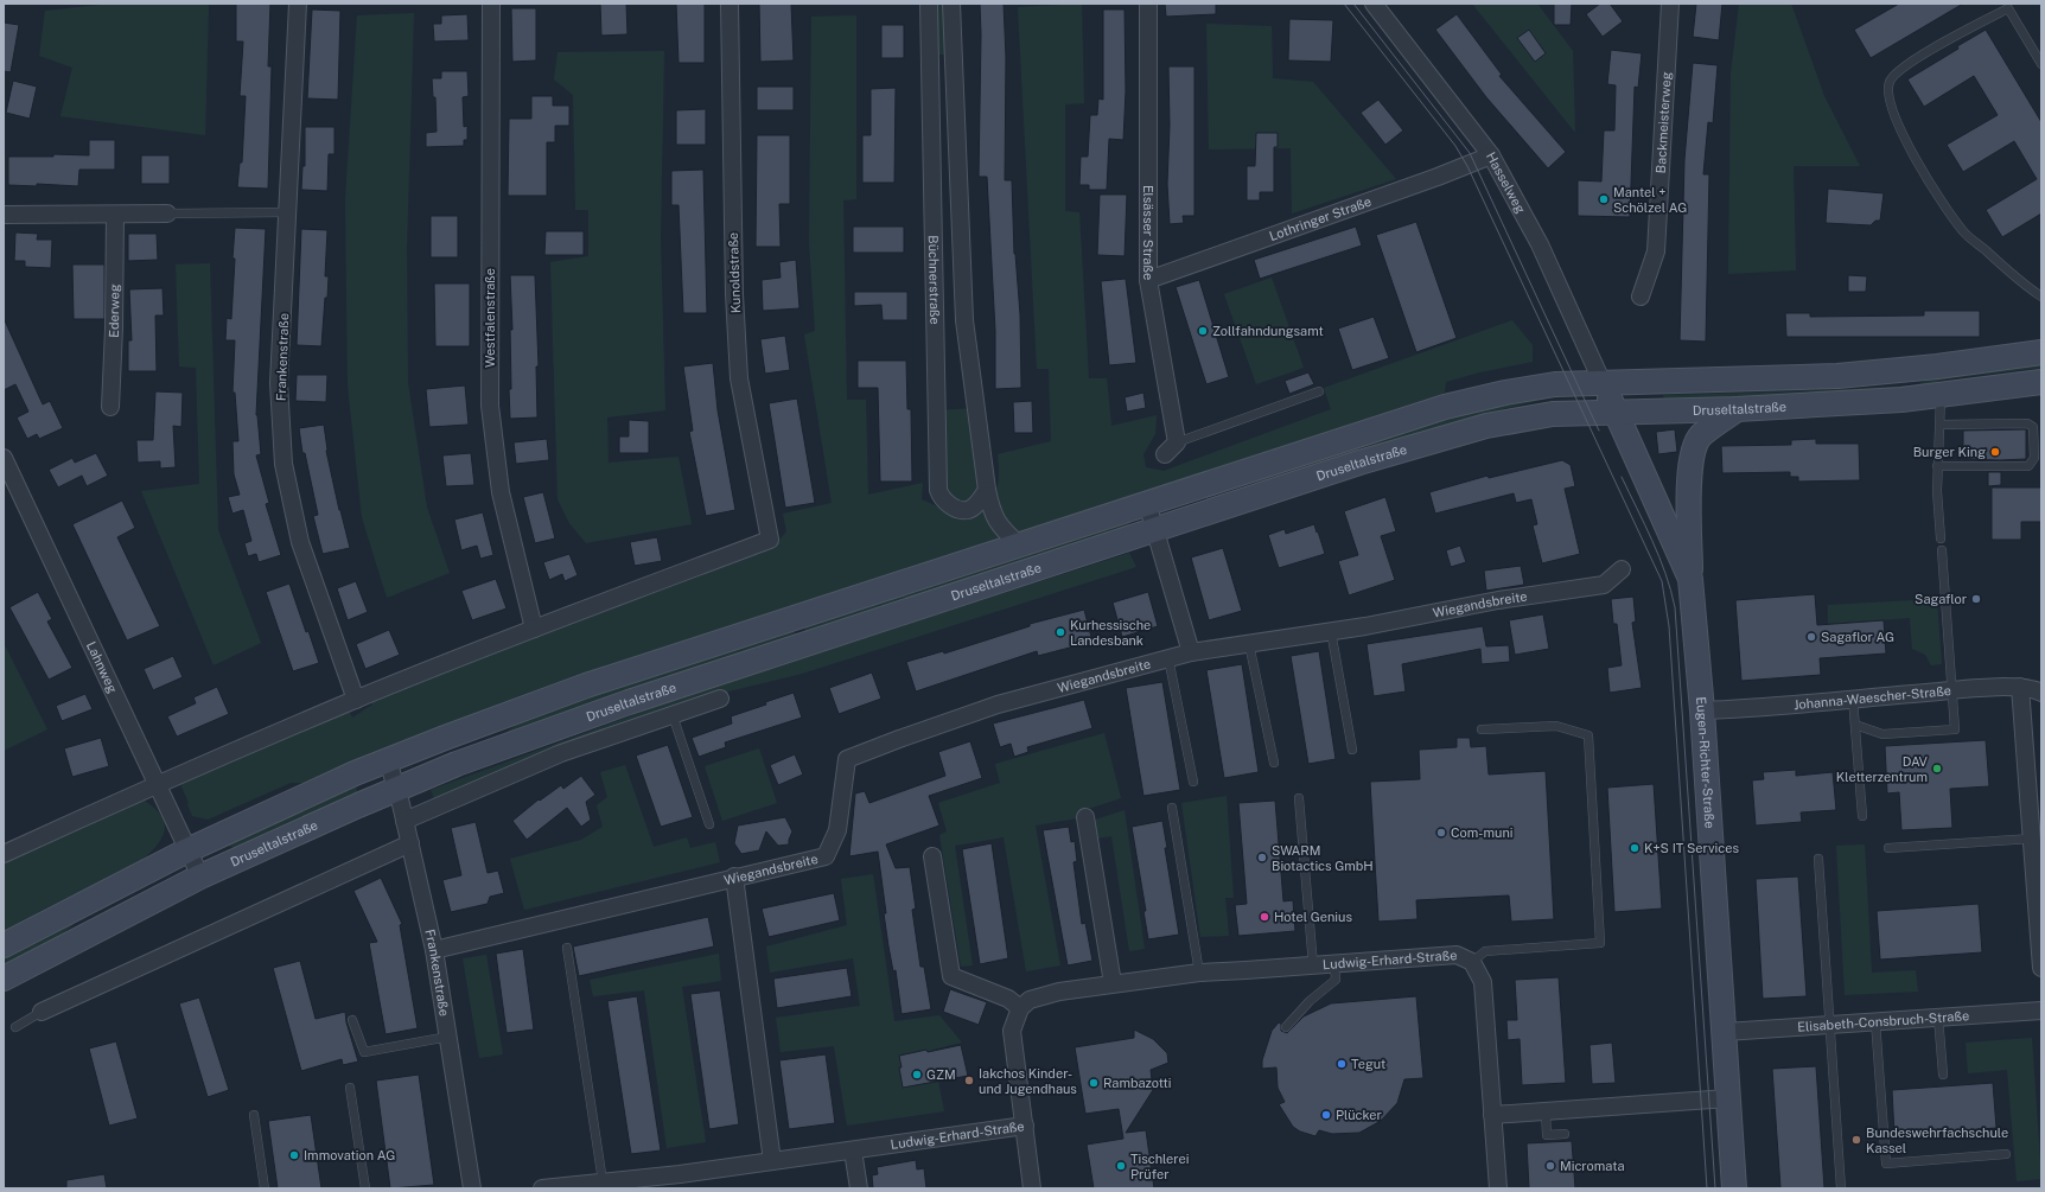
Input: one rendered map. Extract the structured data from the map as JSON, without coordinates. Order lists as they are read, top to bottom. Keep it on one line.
{"streets":{"main road":["Druseltalstraße","Eugen-Richter-Straße"],"street":["Backmeisterweg","Hasselweg","Lothringer Straße","Elsässer Straße","Kunoldstraße","Büchnerstraße","Ederweg","Westfalenstraße","Frankenstraße","Wiegandsbreite","Lahnweg","Johanna-Waescher-Straße","Ludwig-Erhard-Straße","Elisabeth-Consbruch-Straße"]},"crossings":[["Hasselweg","Lothringer Straße"],["Hasselweg","Druseltalstraße"],["Hasselweg","Eugen-Richter-Straße"],["Lothringer Straße","Elsässer Straße"],["Kunoldstraße","Westfalenstraße"],["Büchnerstraße","Druseltalstraße"],["Frankenstraße","Druseltalstraße"],["Frankenstraße","Wiegandsbreite"],["Druseltalstraße","Lahnweg"],["Druseltalstraße","Eugen-Richter-Straße"],["Johanna-Waescher-Straße","Eugen-Richter-Straße"],["Eugen-Richter-Straße","Elisabeth-Consbruch-Straße"]],"places":["Mantel + Schölzel AG","Zollfahndungsamt","Burger King","Sagaflor","Kurhessische Landesbank","Sagaflor AG","DAV Kletterzentrum","Com-muni","K+S IT Services","SWARM Biotactics GmbH","Hotel Genius","Tegut","GZM","Iakchos Kinder- und Jugendhaus","Rambazotti","Plücker","Bundeswehrfachschule Kassel","Immovation AG","Tischlerei Prüfer","Micromata"]}
